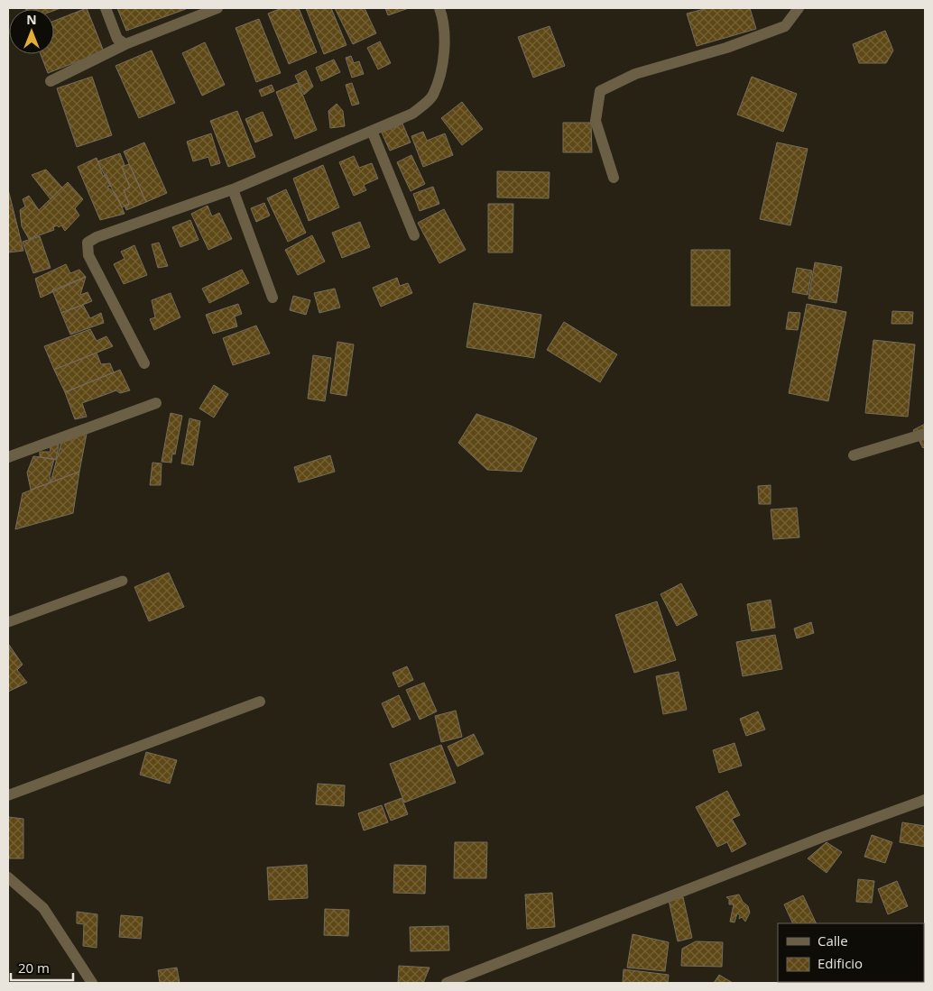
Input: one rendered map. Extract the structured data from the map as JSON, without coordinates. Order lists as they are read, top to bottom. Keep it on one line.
{"legend":["Calle","Edificio"],"scale_bar":"20 m","north":"top"}
